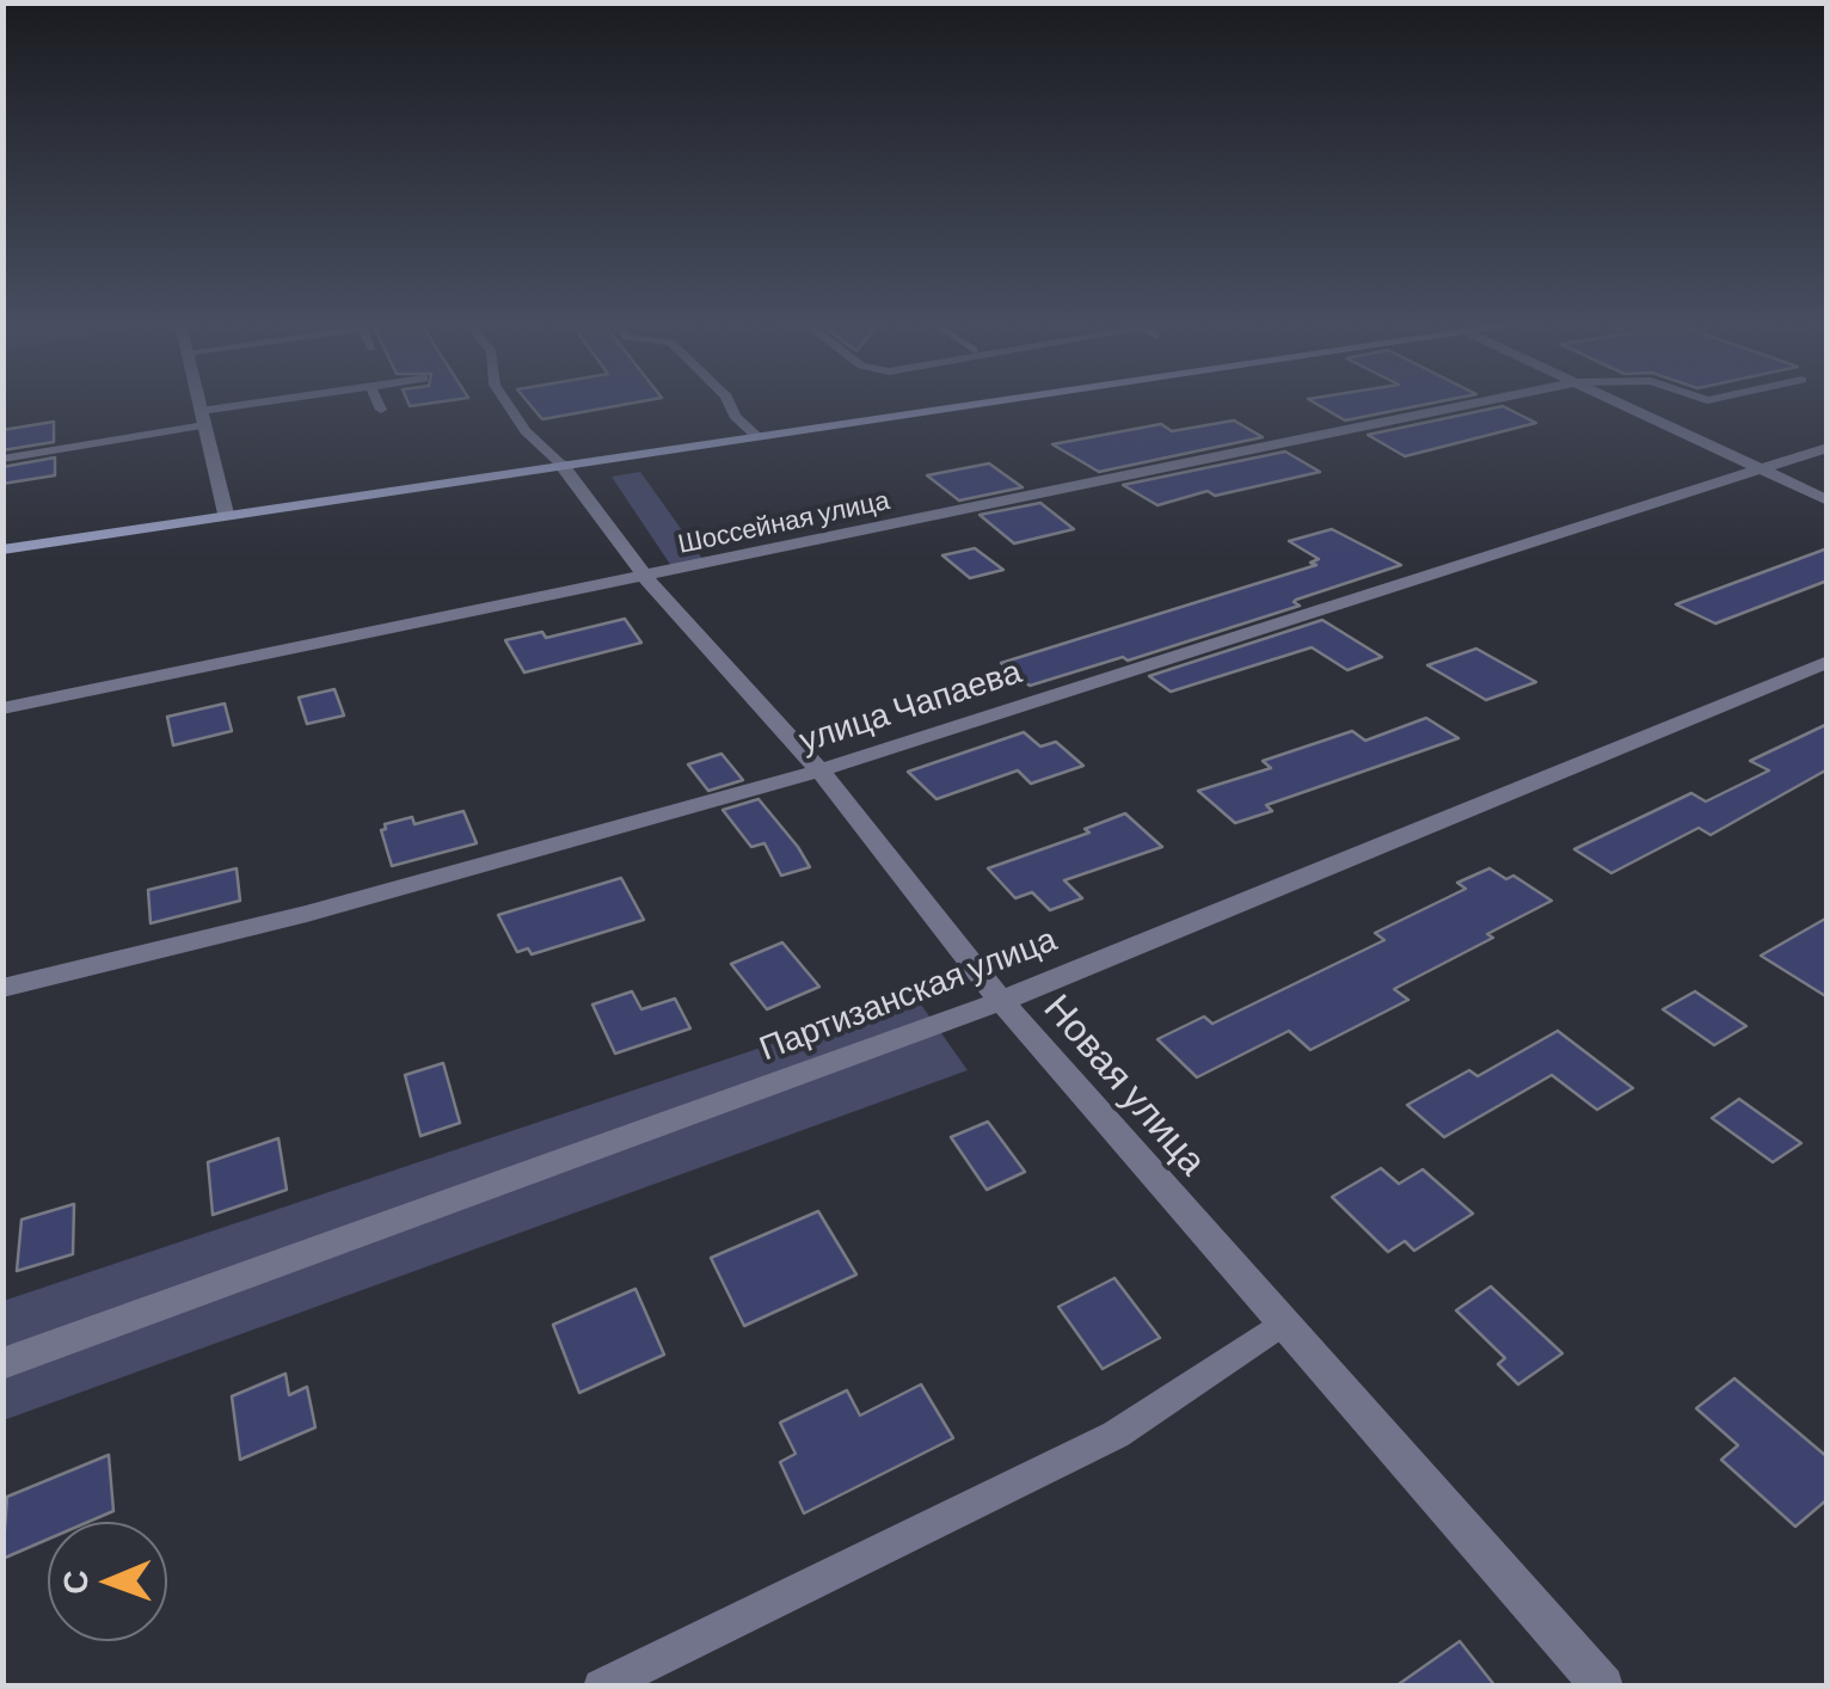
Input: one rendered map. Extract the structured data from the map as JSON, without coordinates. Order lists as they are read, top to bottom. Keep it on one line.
{"streets":{"street":["Шоссейная улица","улица Чапаева","Партизанская улица","Новая улица"]},"crossings":[["Шоссейная улица","Новая улица"],["улица Чапаева","Новая улица"],["Партизанская улица","Новая улица"]],"north":"left"}
